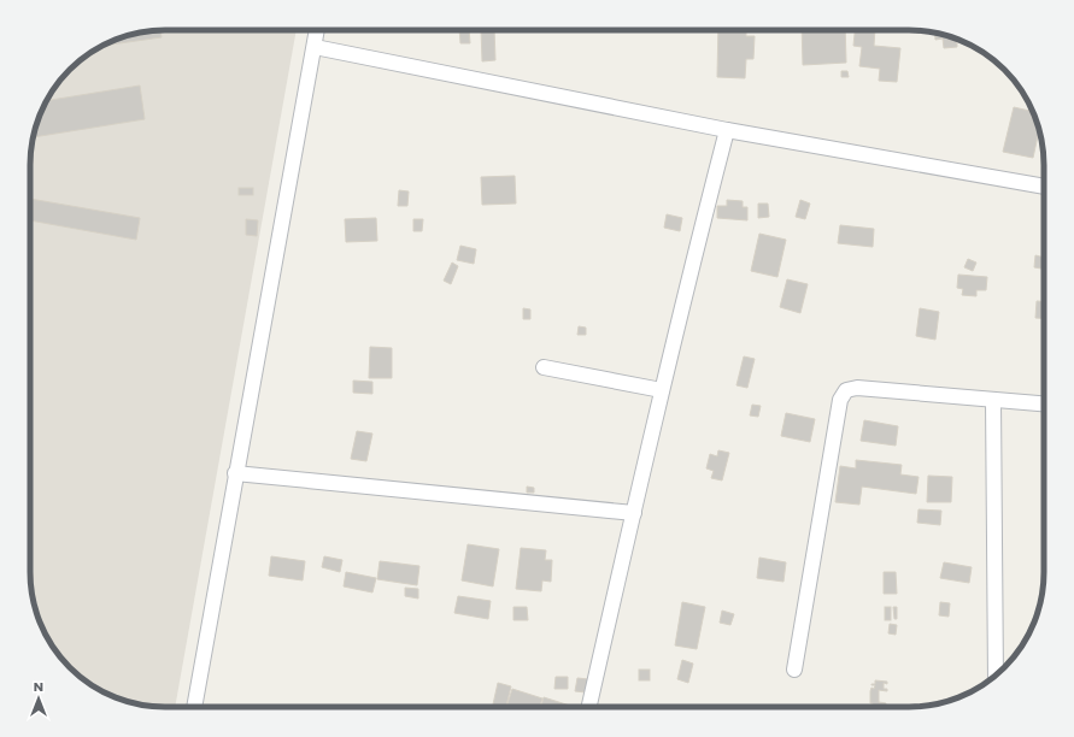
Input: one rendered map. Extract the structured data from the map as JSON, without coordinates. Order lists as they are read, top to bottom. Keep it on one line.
{"north":"top"}
